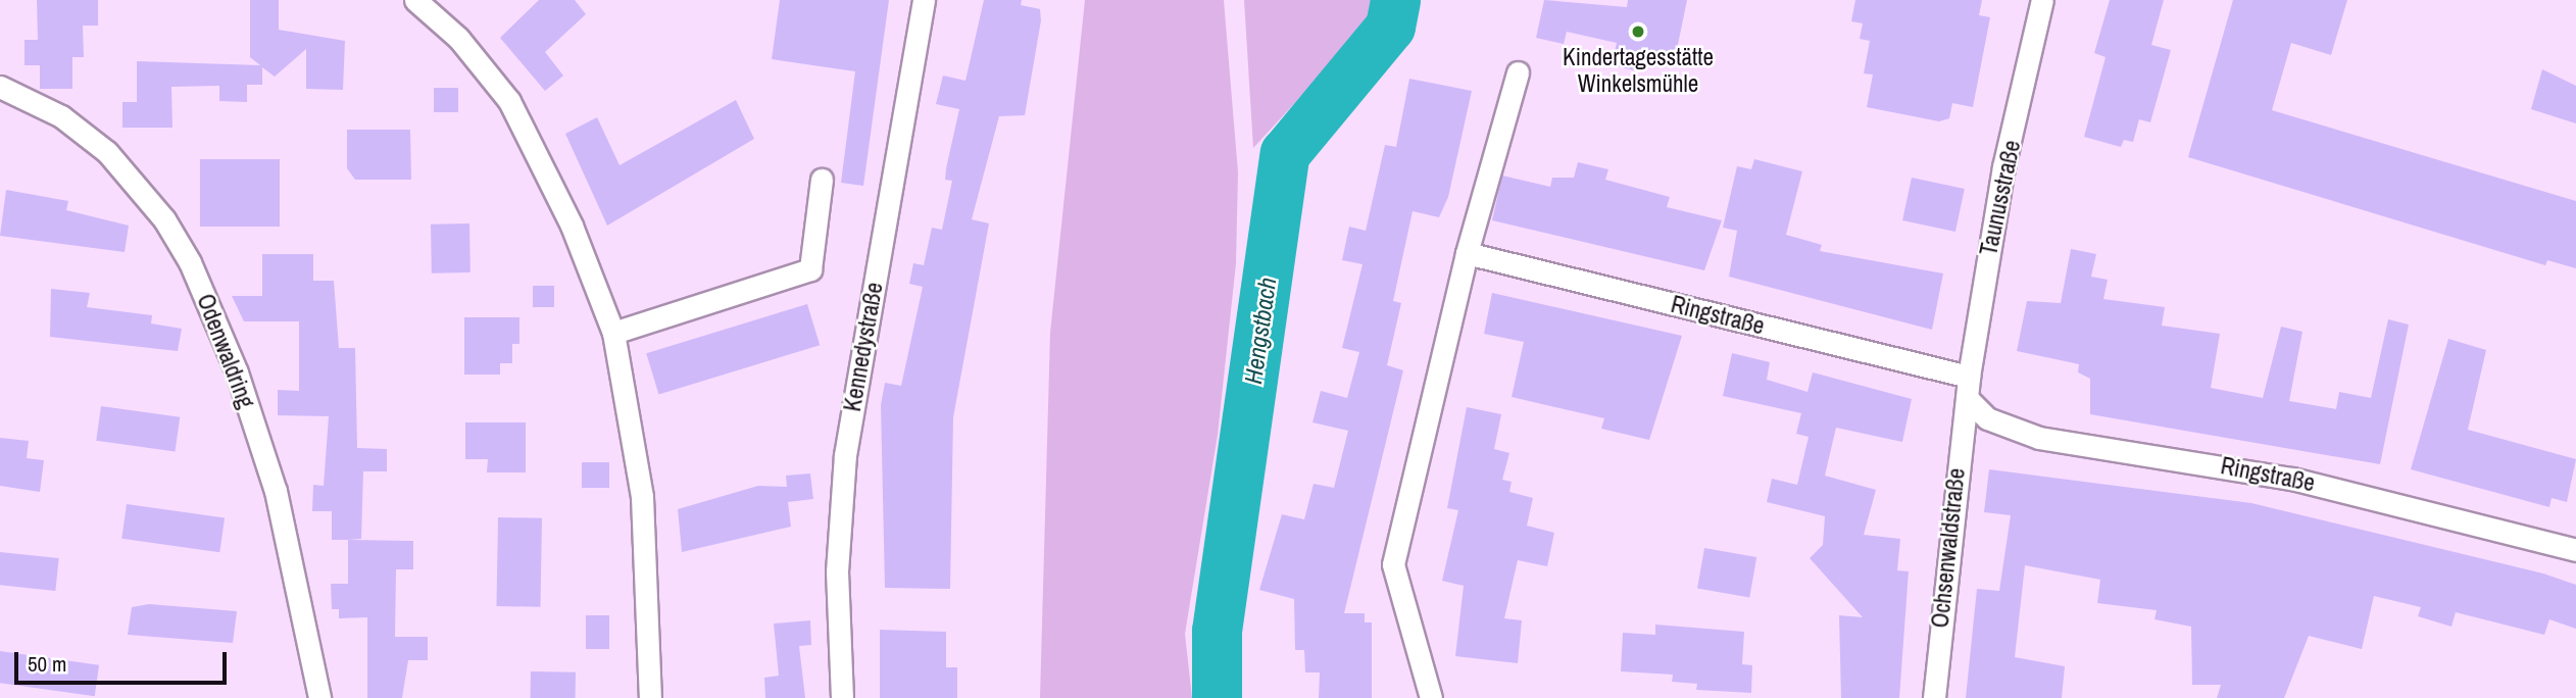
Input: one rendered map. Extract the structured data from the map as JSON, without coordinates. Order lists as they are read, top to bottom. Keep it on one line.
{"streets":{"street":["Taunusstraße","Ringstraße","Kennedystraße","Odenwaldring","Ochsenwaldstraße"]},"crossings":[["Taunusstraße","Ringstraße"],["Taunusstraße","Ochsenwaldstraße"],["Ringstraße","Ochsenwaldstraße"]],"water":["Hengstbach"],"places":["Kindertagesstätte Winkelsmühle"],"scale_bar":"50 m"}
